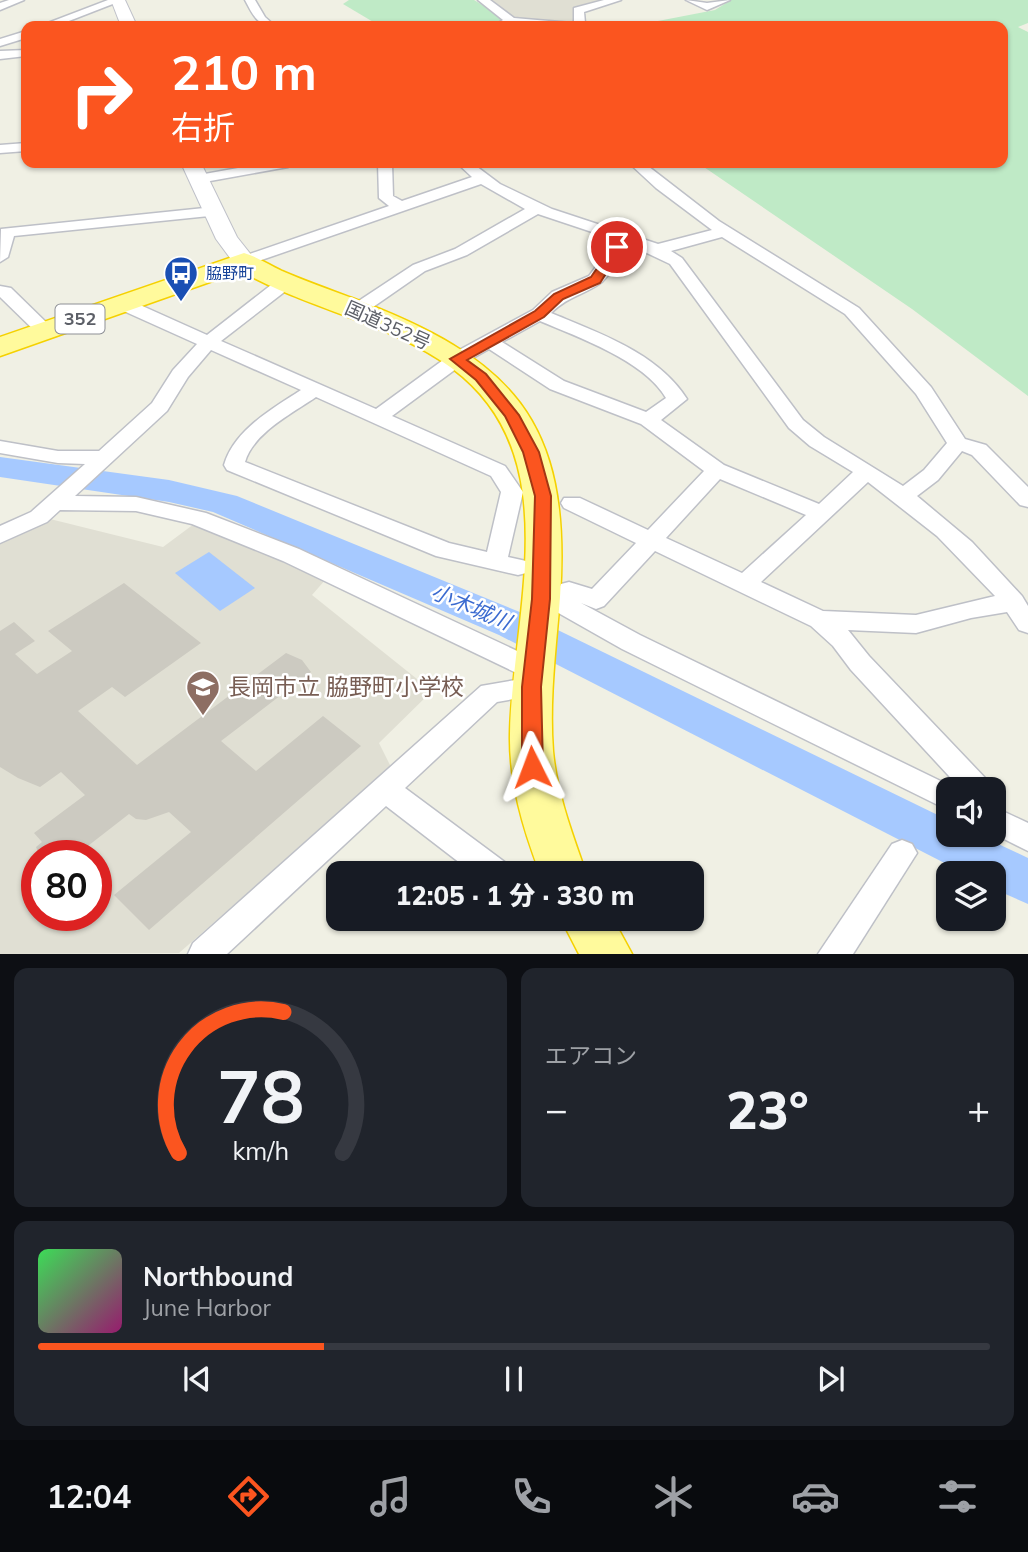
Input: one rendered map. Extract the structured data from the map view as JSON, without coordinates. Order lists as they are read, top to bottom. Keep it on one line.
{"streets":{"highway":["352","国道352号"]},"crossings":[["352","国道352号"]],"water":["小木城川"],"places":{"bus stop":["脇野町"],"school or university":["長岡市立 脇野町小学校"]},"page":{"turn":["210 m","右折"],"limit":"80","trip":"12:05 · 1 分 · 330 m","tile":"エアコン","heat":["−","23°","+"],"song":["Northbound","June Harbor"],"tabs":"12:04","gauge":["78","km/h"]}}
